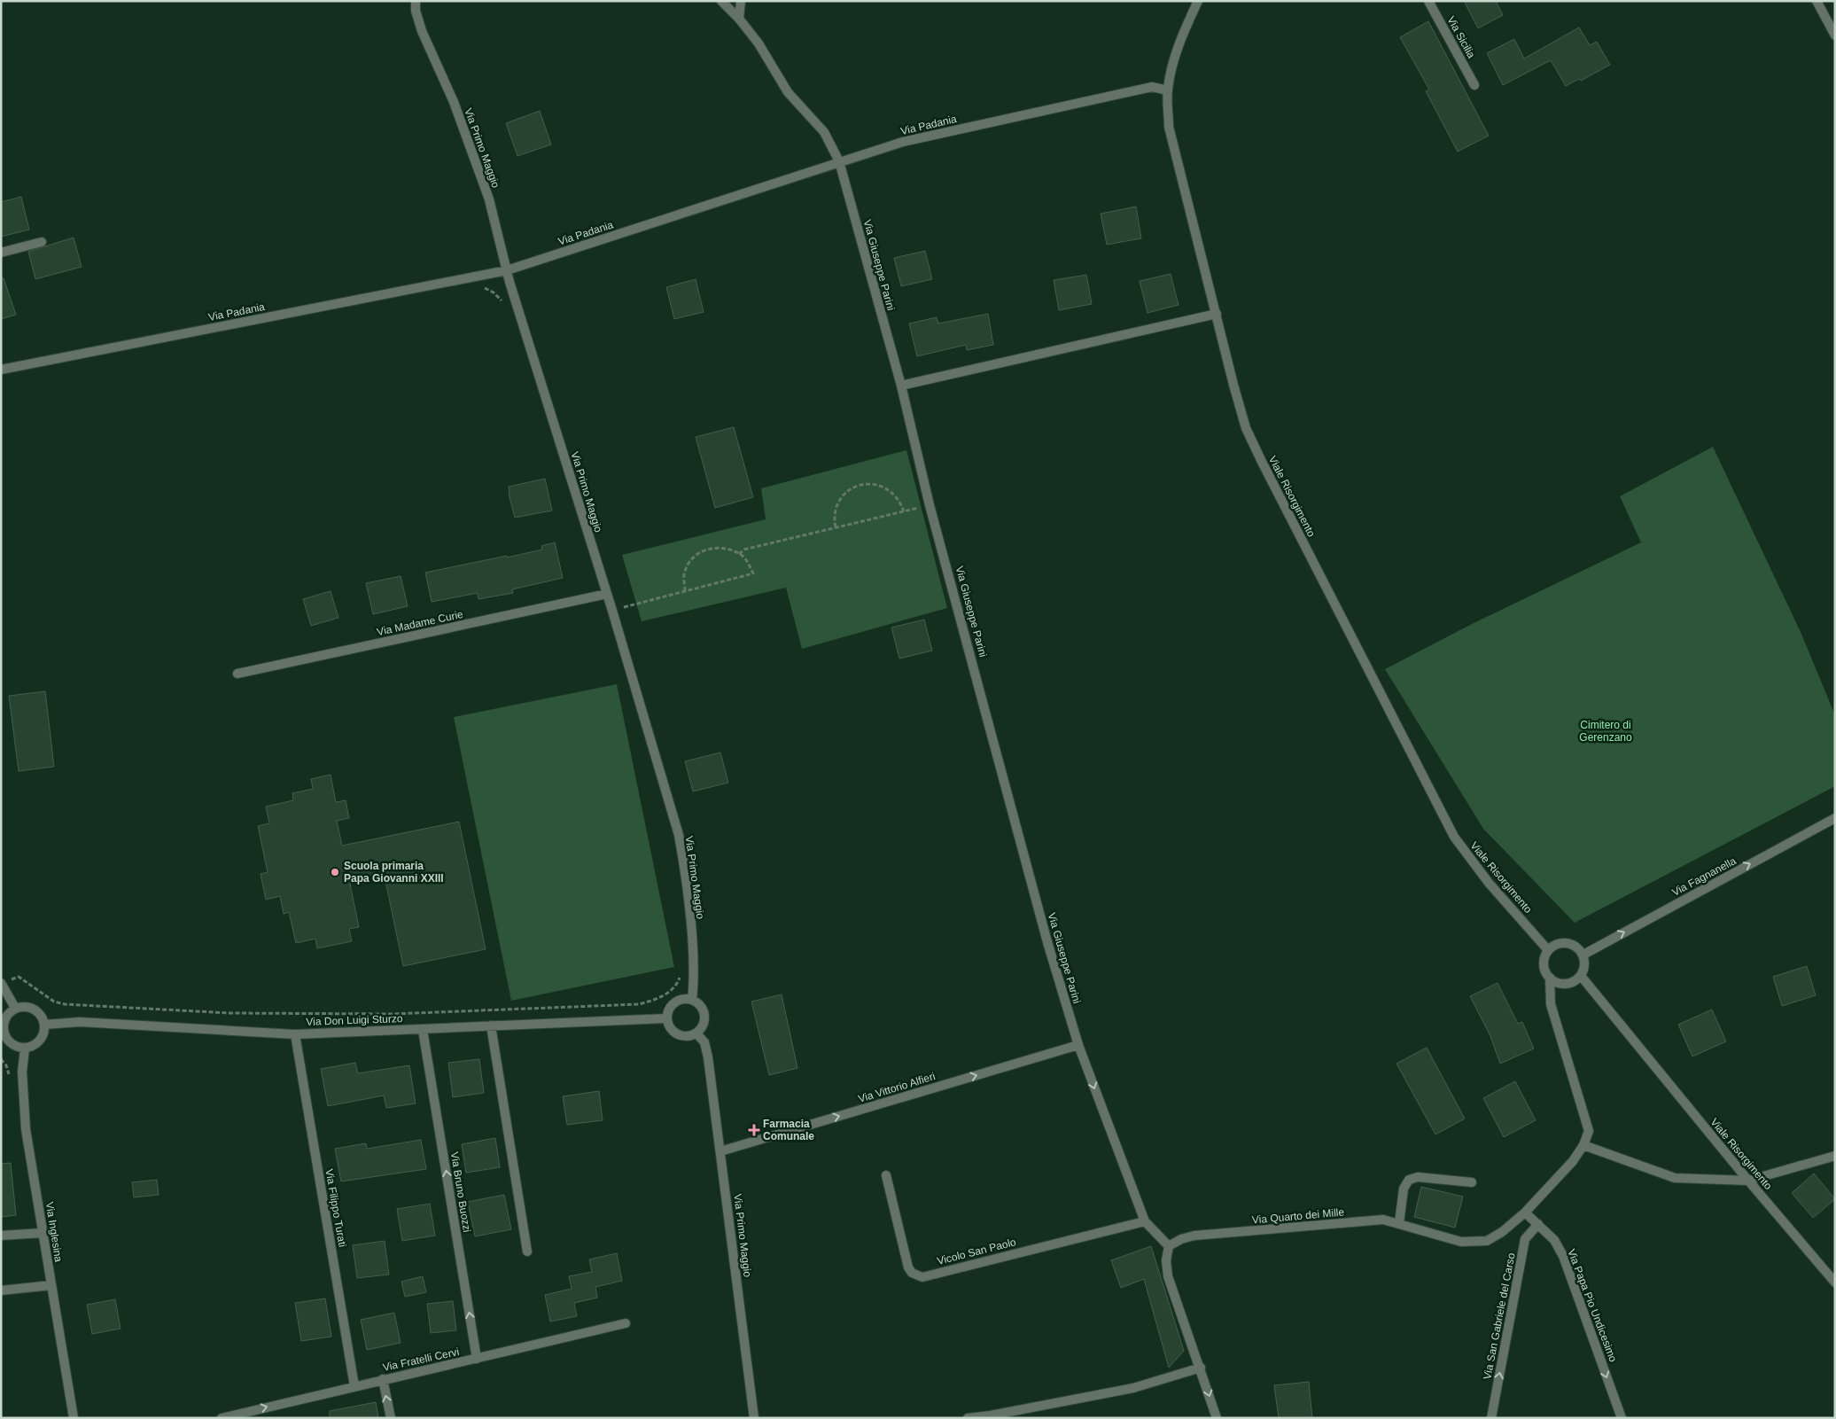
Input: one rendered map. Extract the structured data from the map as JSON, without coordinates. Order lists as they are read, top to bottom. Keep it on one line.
{"streets":{"street":["Via Sicilia","Via Padania","Via Primo Maggio","Via Giuseppe Parini","Viale Risorgimento","Via Madame Curie","Via Fagnanella","Via Don Luigi Sturzo","Via Vittorio Alfieri","Via Bruno Buozzi","Via Filippo Turati","Via Quarto dei Mille","Via Inglesina","Vicolo San Paolo","Via Papa Pio Undicesimo","Via San Gabriele del Carso","Via Fratelli Cervi"]},"crossings":[["Via Padania","Via Primo Maggio"],["Via Padania","Via Giuseppe Parini"],["Via Padania","Viale Risorgimento"],["Via Primo Maggio","Via Madame Curie"],["Via Primo Maggio","Via Don Luigi Sturzo"],["Via Primo Maggio","Via Vittorio Alfieri"],["Via Giuseppe Parini","Via Vittorio Alfieri"],["Via Giuseppe Parini","Via Quarto dei Mille"],["Via Giuseppe Parini","Vicolo San Paolo"],["Viale Risorgimento","Via Fagnanella"],["Viale Risorgimento","Via Quarto dei Mille"],["Via Fagnanella","Via Quarto dei Mille"],["Via Don Luigi Sturzo","Via Bruno Buozzi"],["Via Don Luigi Sturzo","Via Filippo Turati"],["Via Don Luigi Sturzo","Via Inglesina"],["Via Bruno Buozzi","Via Fratelli Cervi"],["Via Filippo Turati","Via Fratelli Cervi"],["Via Quarto dei Mille","Via Papa Pio Undicesimo"],["Via Papa Pio Undicesimo","Via San Gabriele del Carso"]],"one_way":["Via Fagnanella","Via Vittorio Alfieri","Via Papa Pio Undicesimo","Via San Gabriele del Carso"],"parks":["Cimitero di Gerenzano"],"places":{"other":["Scuola primaria Papa Giovanni XXIII"],"health":["Farmacia Comunale"]}}
